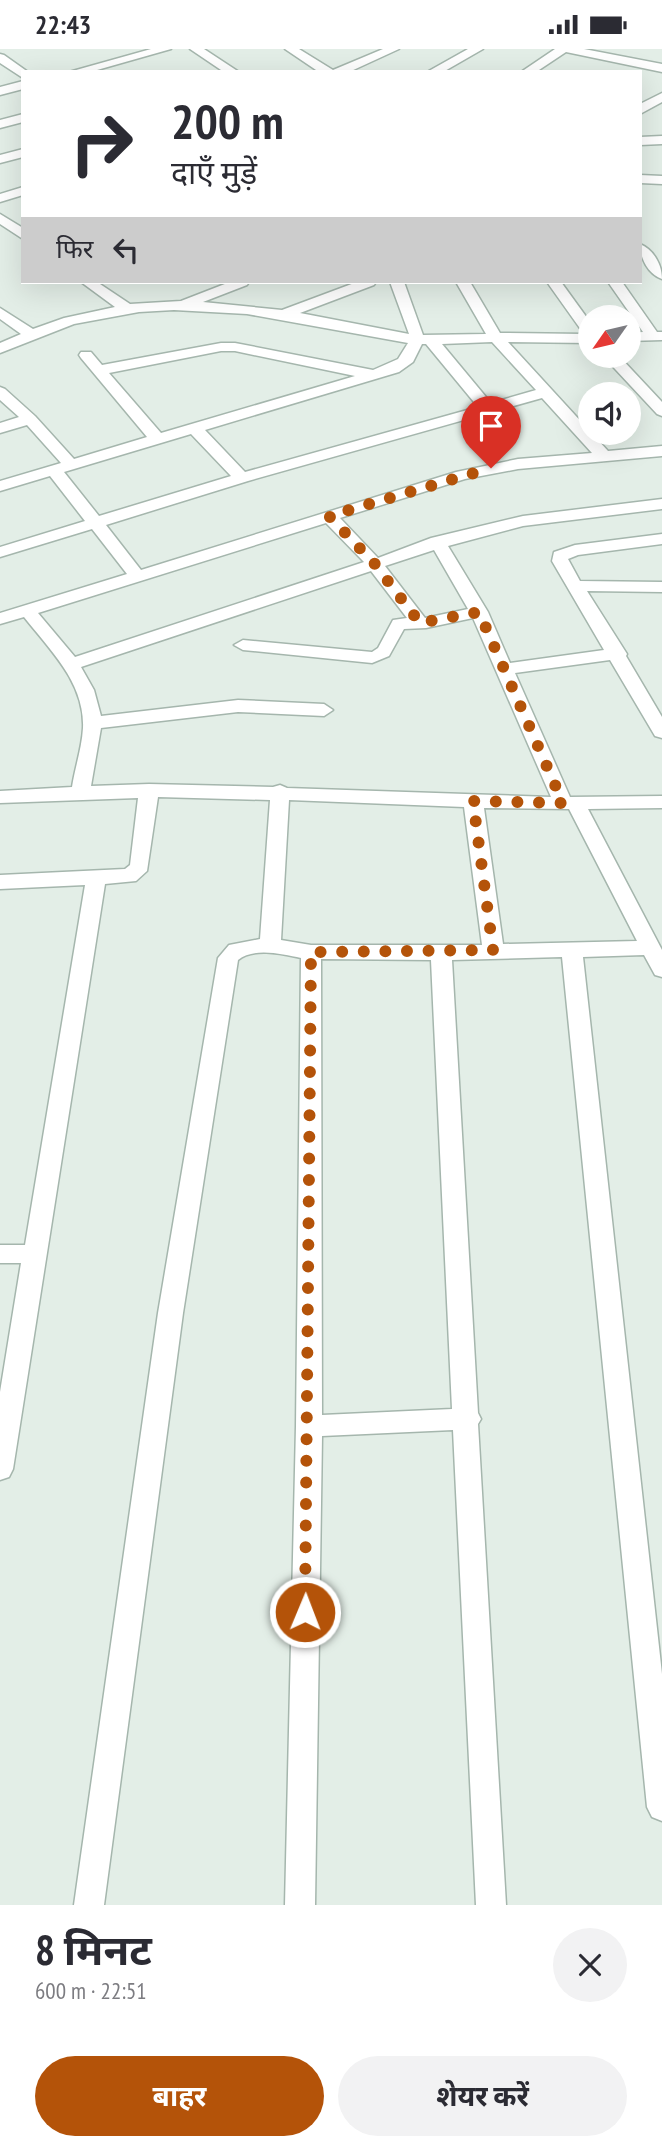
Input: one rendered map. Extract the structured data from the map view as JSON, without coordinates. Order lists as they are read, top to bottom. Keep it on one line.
{"north":"bottom left","page":{"status":"22:43","turn":["200 m","दाएँ मुड़ें"],"then":"फिर","heading":["8 मिनट","600 m · 22:51"],"buttons":["बाहर","शेयर करें"]}}
